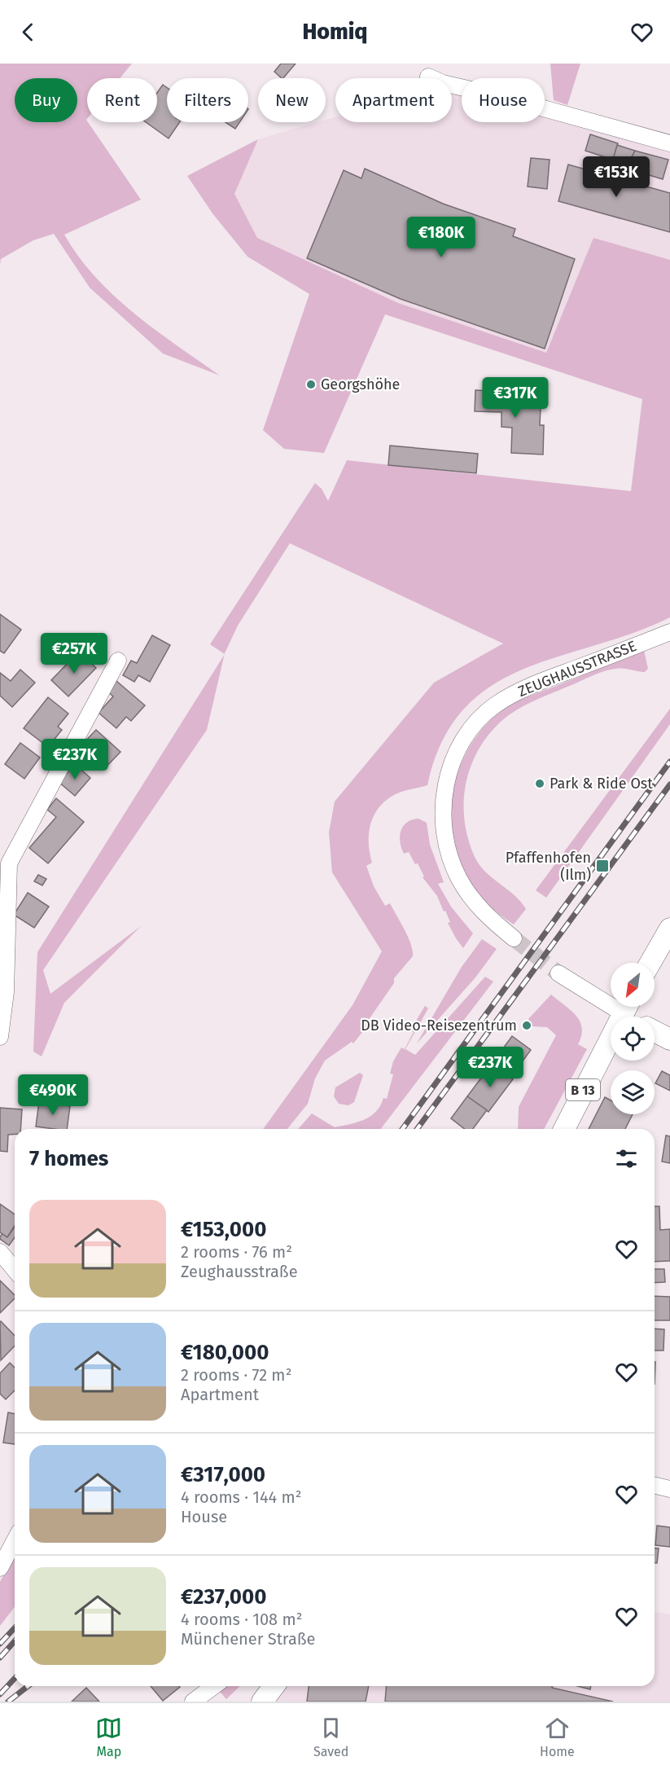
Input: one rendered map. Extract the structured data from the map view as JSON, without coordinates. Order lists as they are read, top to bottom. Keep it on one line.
{"streets":{"main road":["B 13"],"street":["ZEUGHAUSSTRASSE"]},"places":{"other":["Georgshöhe","Park & Ride Ost","DB Video-Reisezentrum"],"transit":["Pfaffenhofen (Ilm)"]},"north":"bottom left","page":{"header":"Homiq","chip":["Buy","Rent","Filters","New","Apartment","House"],"price":["€153K","€180K","€317K","€257K","€237K","€237K","€490K"],"heading":"7 homes","list":[{"name":"€153,000","note":"2 rooms · 76 m² · Zeughausstraße"},{"name":"€180,000","note":"2 rooms · 72 m² · Apartment"},{"name":"€317,000","note":"4 rooms · 144 m² · House"},{"name":"€237,000","note":"4 rooms · 108 m² · Münchener Straße"}],"tabs":["Map","Saved","Home"]}}
